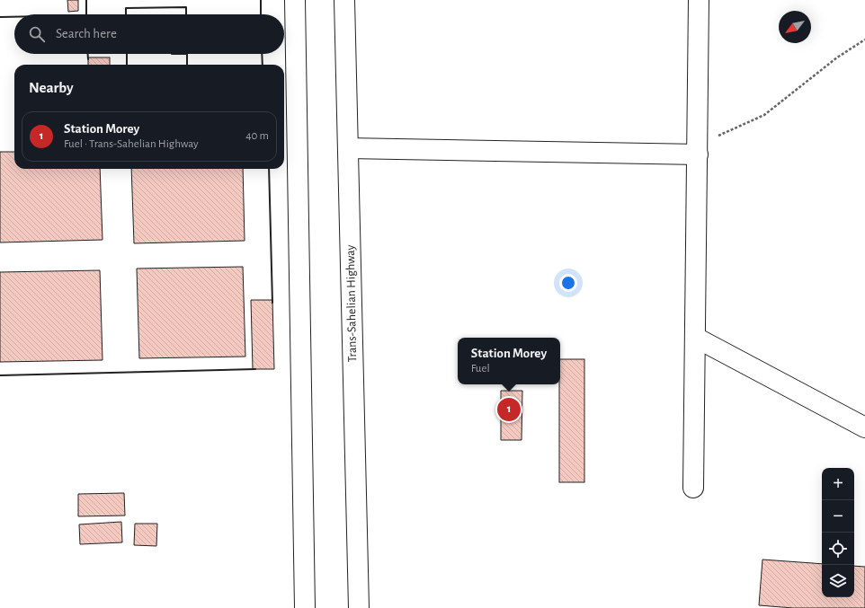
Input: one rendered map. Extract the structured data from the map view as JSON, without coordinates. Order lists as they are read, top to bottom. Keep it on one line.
{"streets":{"main road":["Trans-Sahelian Highway"]},"north":"bottom left","page":{"search":"Search here","heading":"Nearby","list":[{"mark":"1","name":"Station Morey","note":"Fuel · Trans-Sahelian Highway","value":"40 m"}],"popup":["Station Morey","Fuel"],"pins":"1","map_buttons":["+","−"]}}
